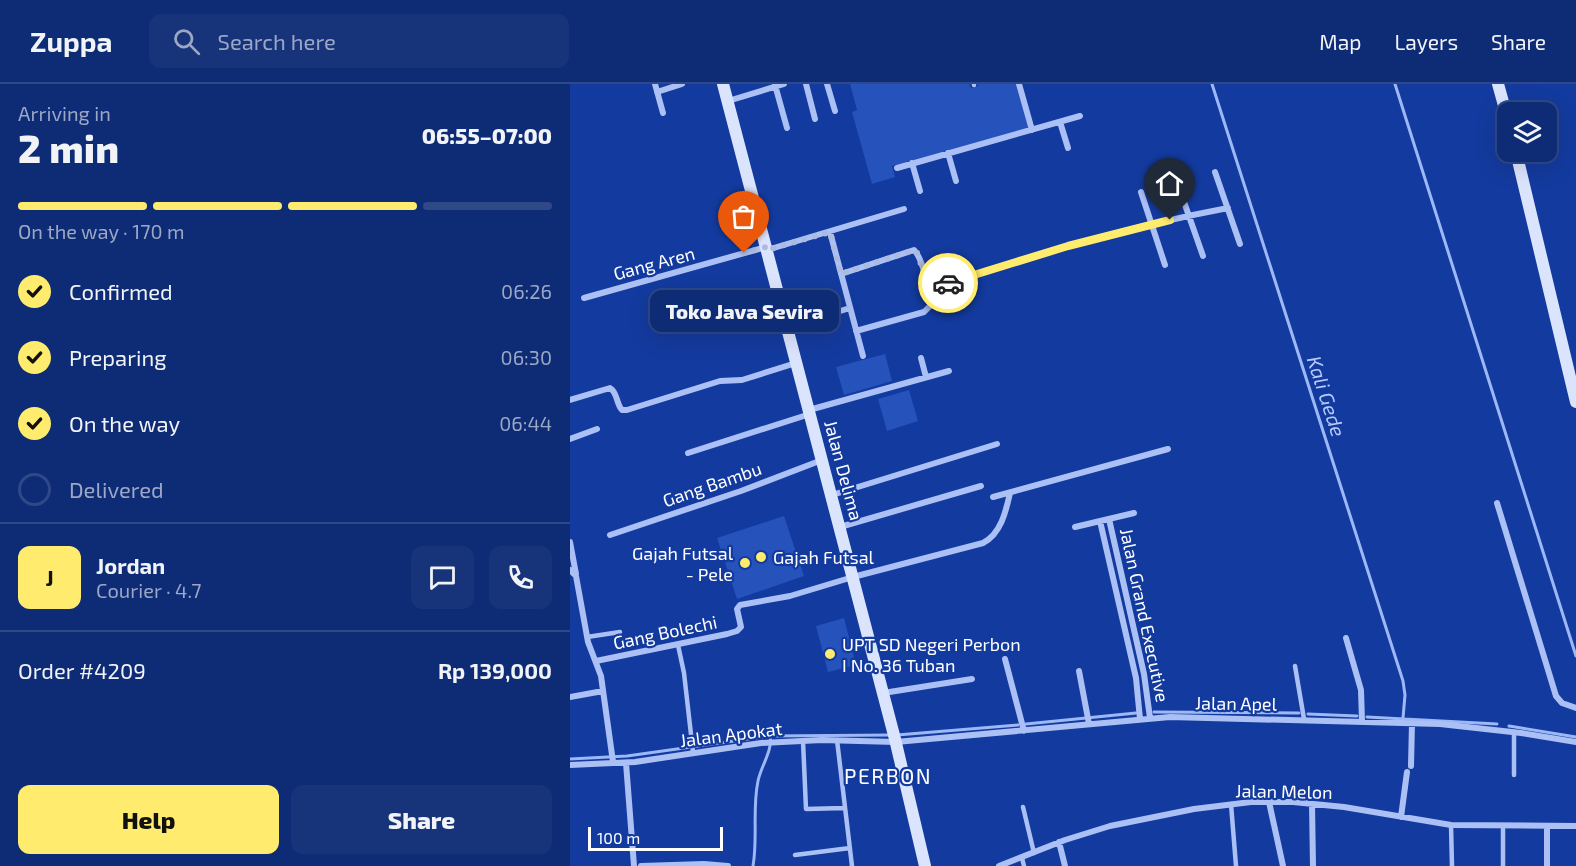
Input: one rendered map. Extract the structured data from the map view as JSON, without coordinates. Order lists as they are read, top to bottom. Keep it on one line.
{"streets":{"street":["Gang Aren","Jalan Delima","Gang Bambu","Jalan Grand Executive","Gang Bolechi","Jalan Apel","Jalan Apokat","Jalan Melon"]},"crossings":[["Gang Aren","Jalan Delima"],["Jalan Delima","Gang Bambu"],["Jalan Delima","Gang Bolechi"],["Jalan Delima","Jalan Apel"],["Jalan Delima","Jalan Apokat"],["Jalan Grand Executive","Jalan Apel"],["Jalan Apel","Jalan Apokat"]],"districts":["PERBON"],"water":["Kali Gede"],"places":["Toko Java Sevira","Gajah Futsal","Gajah Futsal - Pele","UPT SD Negeri Perbon I No. 36 Tuban"],"scale_bar":"100 m","page":{"header":"Zuppa","search":"Search here","nav":["Map","Layers","Share"],"heading":["2 min","Arriving in","06:55–07:00"],"panel":["Jordan","Courier · 4.7","Order #4209","Rp 139,000"],"bar":"On the way · 170 m","list":[["Confirmed","06:26"],["Preparing","06:30"],["On the way","06:44"],"Delivered"],"bubble":"Toko Java Sevira","round":"J","buttons":["Help","Share"],"scale":"100 m"}}
